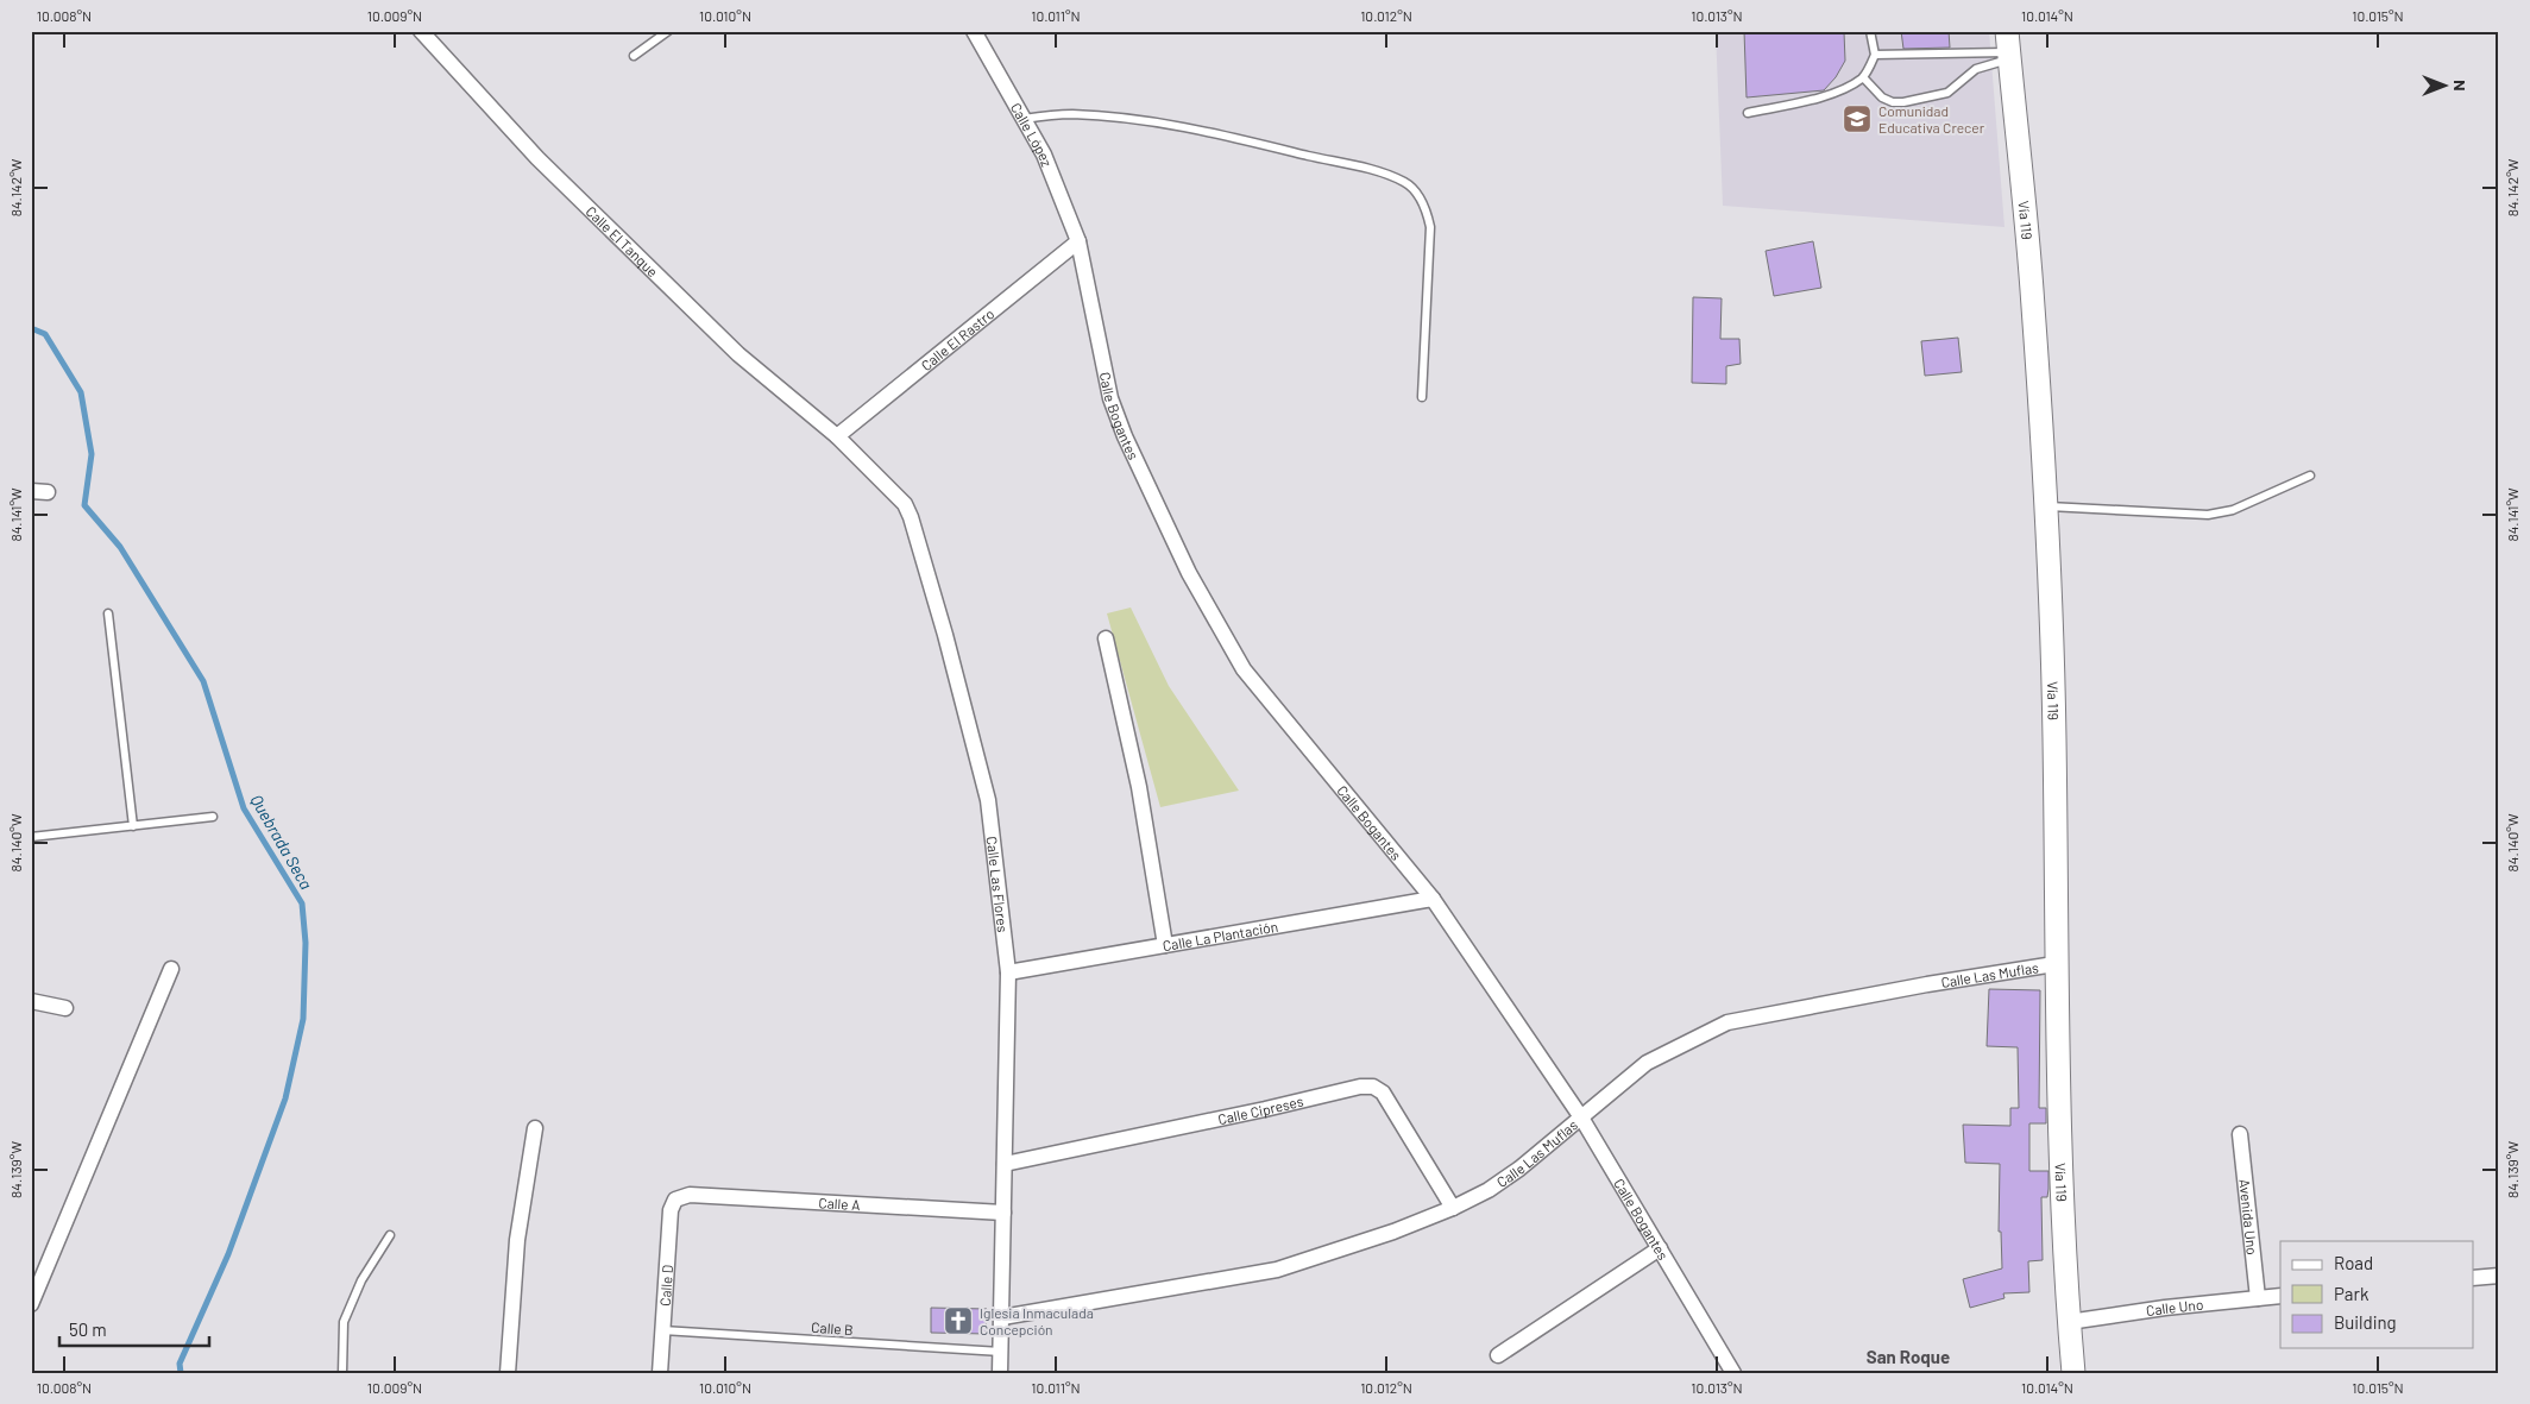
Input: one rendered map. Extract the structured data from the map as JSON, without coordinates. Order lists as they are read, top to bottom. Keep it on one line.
{"streets":{"main road":["Vía 119"],"street":["Calle López","Calle El Tanque","Calle El Rastro","Calle Bogantes","Calle Las Flores","Calle La Plantación","Calle Las Muflas","Calle Cipreses","Calle A","Avenida Uno","Calle D","Calle Uno"],"lane":["Calle B"]},"crossings":[["Calle López","Calle El Rastro"],["Calle López","Calle Bogantes"],["Vía 119","Calle Las Muflas"],["Vía 119","Calle Uno"],["Calle El Tanque","Calle El Rastro"],["Calle El Tanque","Calle Las Flores"],["Calle El Rastro","Calle Bogantes"],["Calle El Rastro","Calle Las Flores"],["Calle Bogantes","Calle La Plantación"],["Calle Bogantes","Calle Las Muflas"],["Calle Las Flores","Calle La Plantación"],["Calle Las Flores","Calle Las Muflas"],["Calle Las Flores","Calle Cipreses"],["Calle Las Flores","Calle A"],["Calle Las Flores","Calle B"],["Calle Las Muflas","Calle Cipreses"],["Calle A","Calle D"],["Avenida Uno","Calle Uno"],["Calle D","Calle B"]],"districts":["San Roque"],"water":["Quebrada Seca"],"places":{"school or university":["Comunidad Educativa Crecer"],"church":["Iglesia Inmaculada Concepción"]},"legend":["Road","Park","Building"],"scale_bar":"50 m","north":"right","coordinates":["10.008°N","10.009°N","10.010°N","10.011°N","10.012°N","10.013°N","10.014°N","10.015°N","84.142°W","84.141°W","84.140°W","84.139°W"]}
